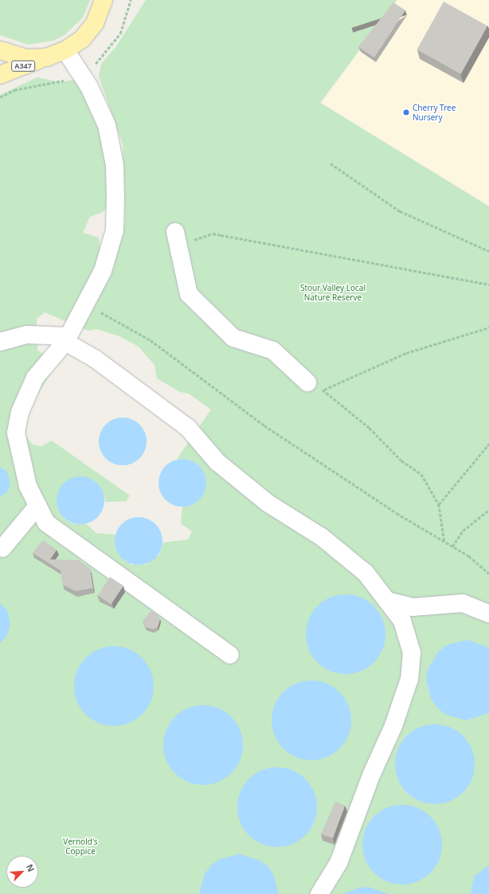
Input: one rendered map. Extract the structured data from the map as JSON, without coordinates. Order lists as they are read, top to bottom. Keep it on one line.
{"streets":{"main road":["A347"]},"parks":["Stour Valley Local Nature Reserve","Vernold's Coppice"],"places":["Cherry Tree Nursery"],"north":"top right"}
